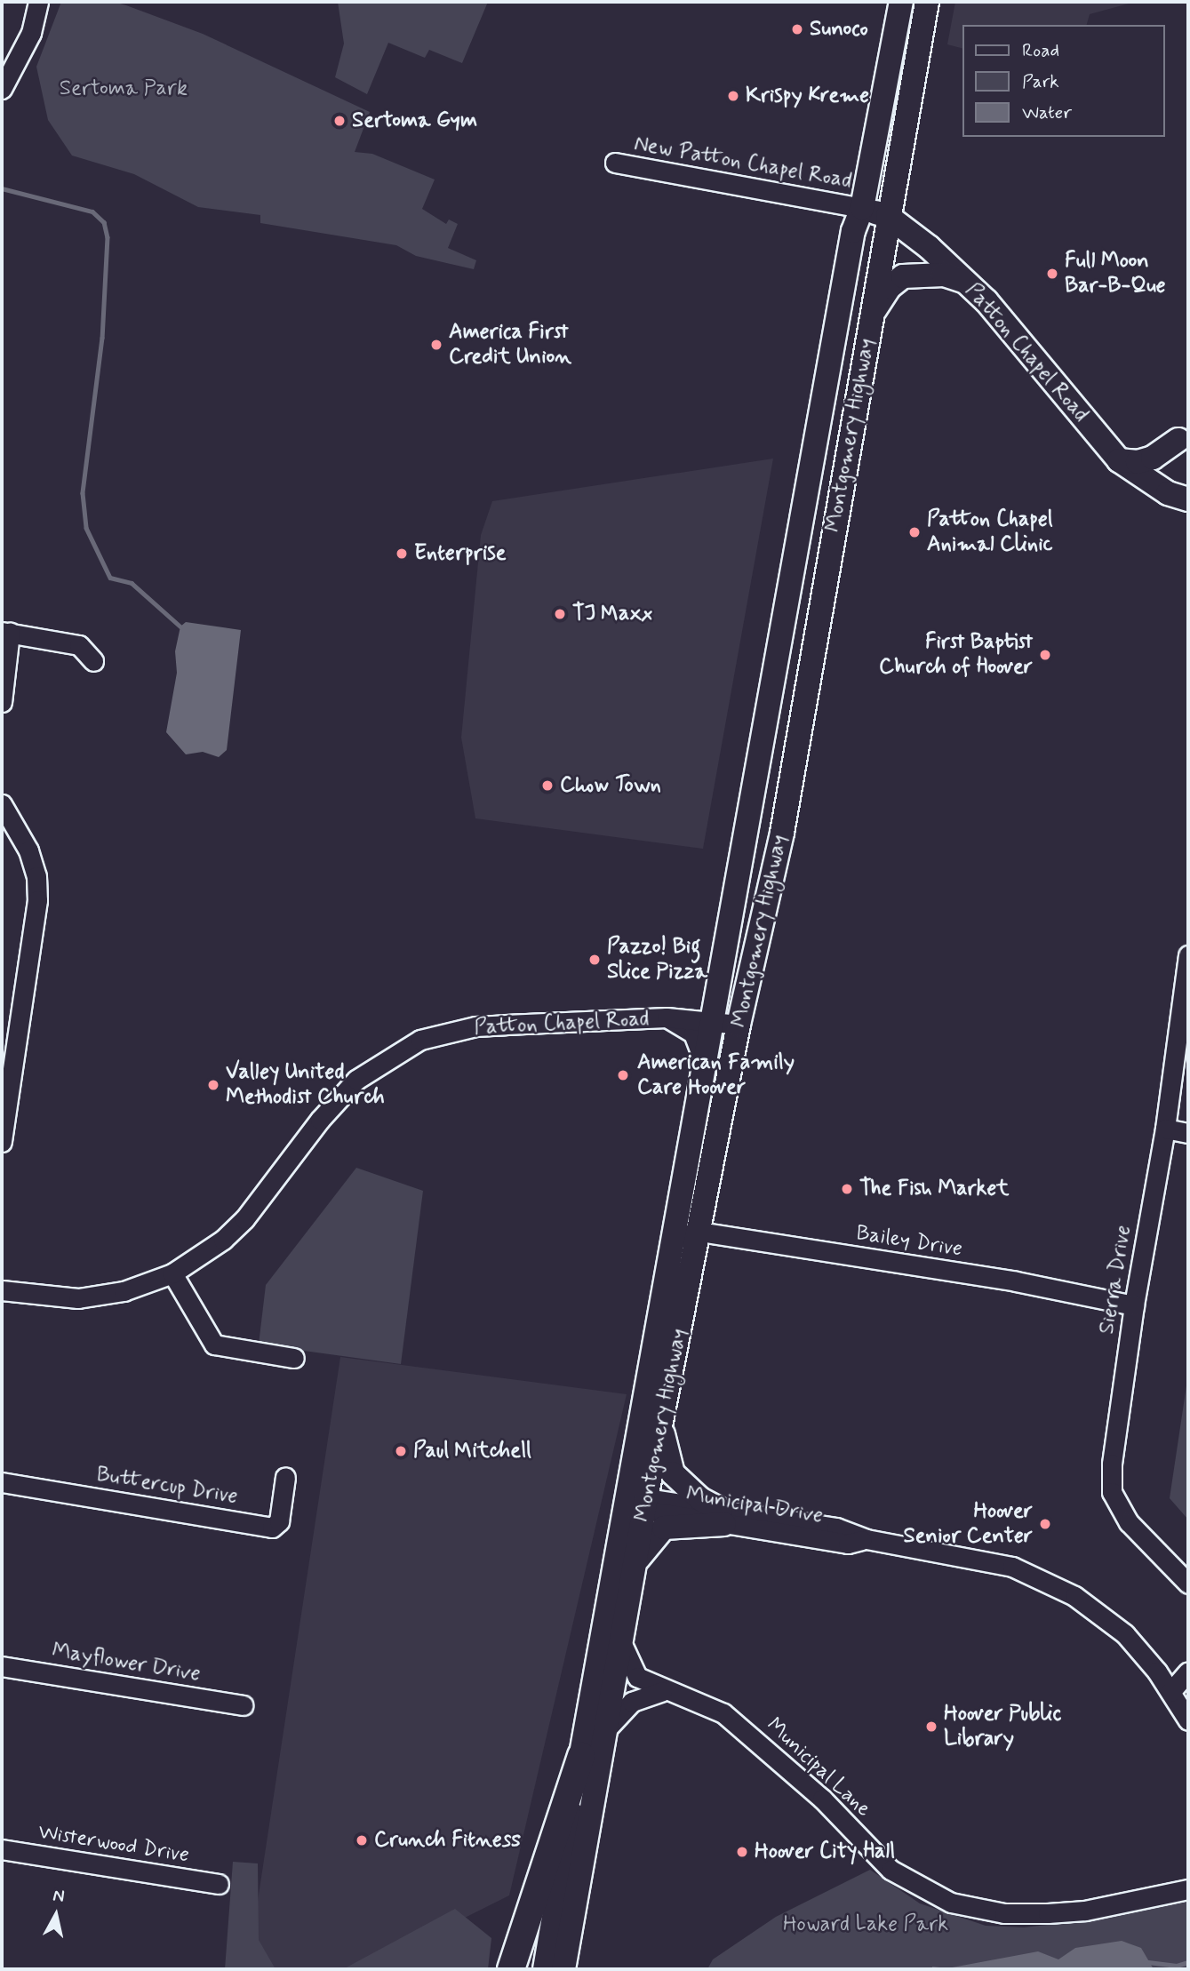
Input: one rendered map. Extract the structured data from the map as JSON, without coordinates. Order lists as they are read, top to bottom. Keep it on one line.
{"streets":{"main road":["Patton Chapel Road","Montgomery Highway"],"street":["New Patton Chapel Road","Bailey Drive","Sierra Drive","Buttercup Drive","Municipal Drive","Mayflower Drive","Municipal Lane","Wisterwood Drive"]},"crossings":[["New Patton Chapel Road","Patton Chapel Road"],["New Patton Chapel Road","Montgomery Highway"],["Patton Chapel Road","Montgomery Highway"],["Montgomery Highway","Bailey Drive"],["Montgomery Highway","Municipal Drive"],["Montgomery Highway","Municipal Lane"],["Bailey Drive","Sierra Drive"]],"parks":["Sertoma Park","Howard Lake Park"],"places":["Sunoco","Krispy Kreme","Sertoma Gym","Full Moon Bar-B-Que","America First Credit Union","Patton Chapel Animal Clinic","Enterprise","TJ Maxx","First Baptist Church of Hoover","Chow Town","Pazzo! Big Slice Pizza","American Family Care Hoover","Valley United Methodist Church","The Fish Market","Paul Mitchell","Hoover Senior Center","Hoover Public Library","Crunch Fitness","Hoover City Hall"],"legend":["Road","Park","Water"],"north":"top"}
